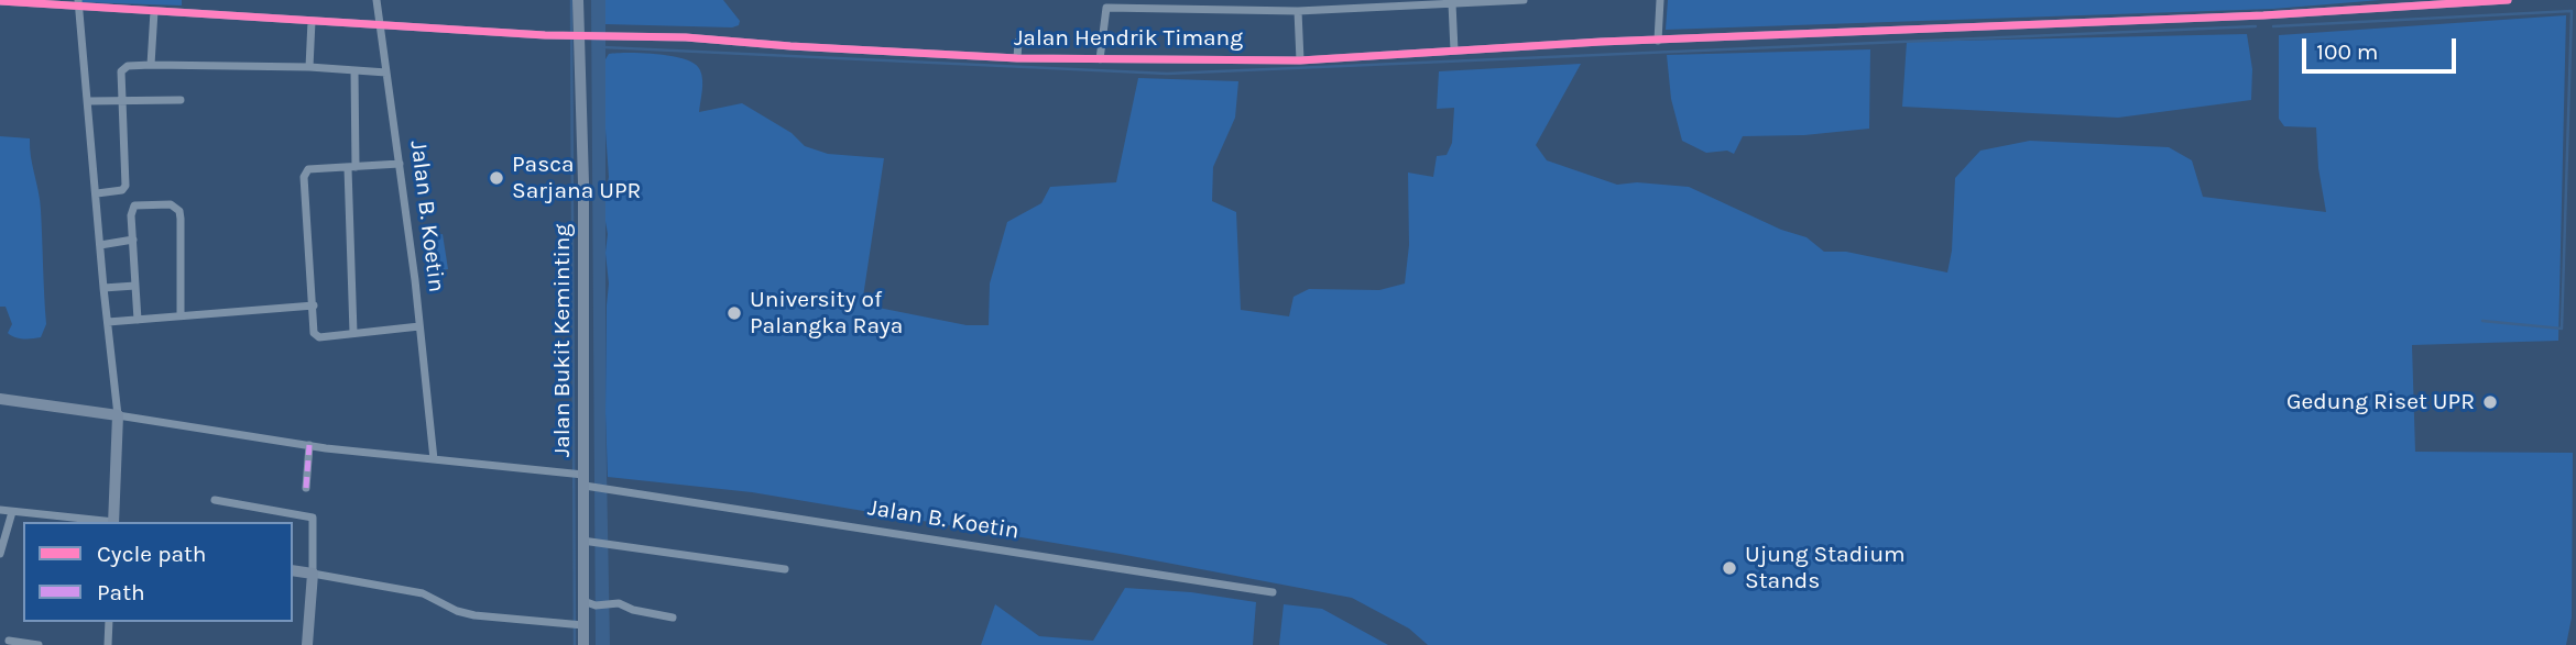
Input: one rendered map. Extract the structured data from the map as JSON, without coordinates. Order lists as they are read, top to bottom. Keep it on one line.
{"streets":{"main road":["Jalan Bukit Keminting"],"street":["Jalan Hendrik Timang","Jalan B. Koetin"]},"crossings":[["Jalan Hendrik Timang","Jalan Bukit Keminting"],["Jalan B. Koetin","Jalan Bukit Keminting"]],"places":["Pasca Sarjana UPR","University of Palangka Raya","Gedung Riset UPR","Ujung Stadium Stands"],"legend":["Cycle path","Path"],"scale_bar":"100 m"}
